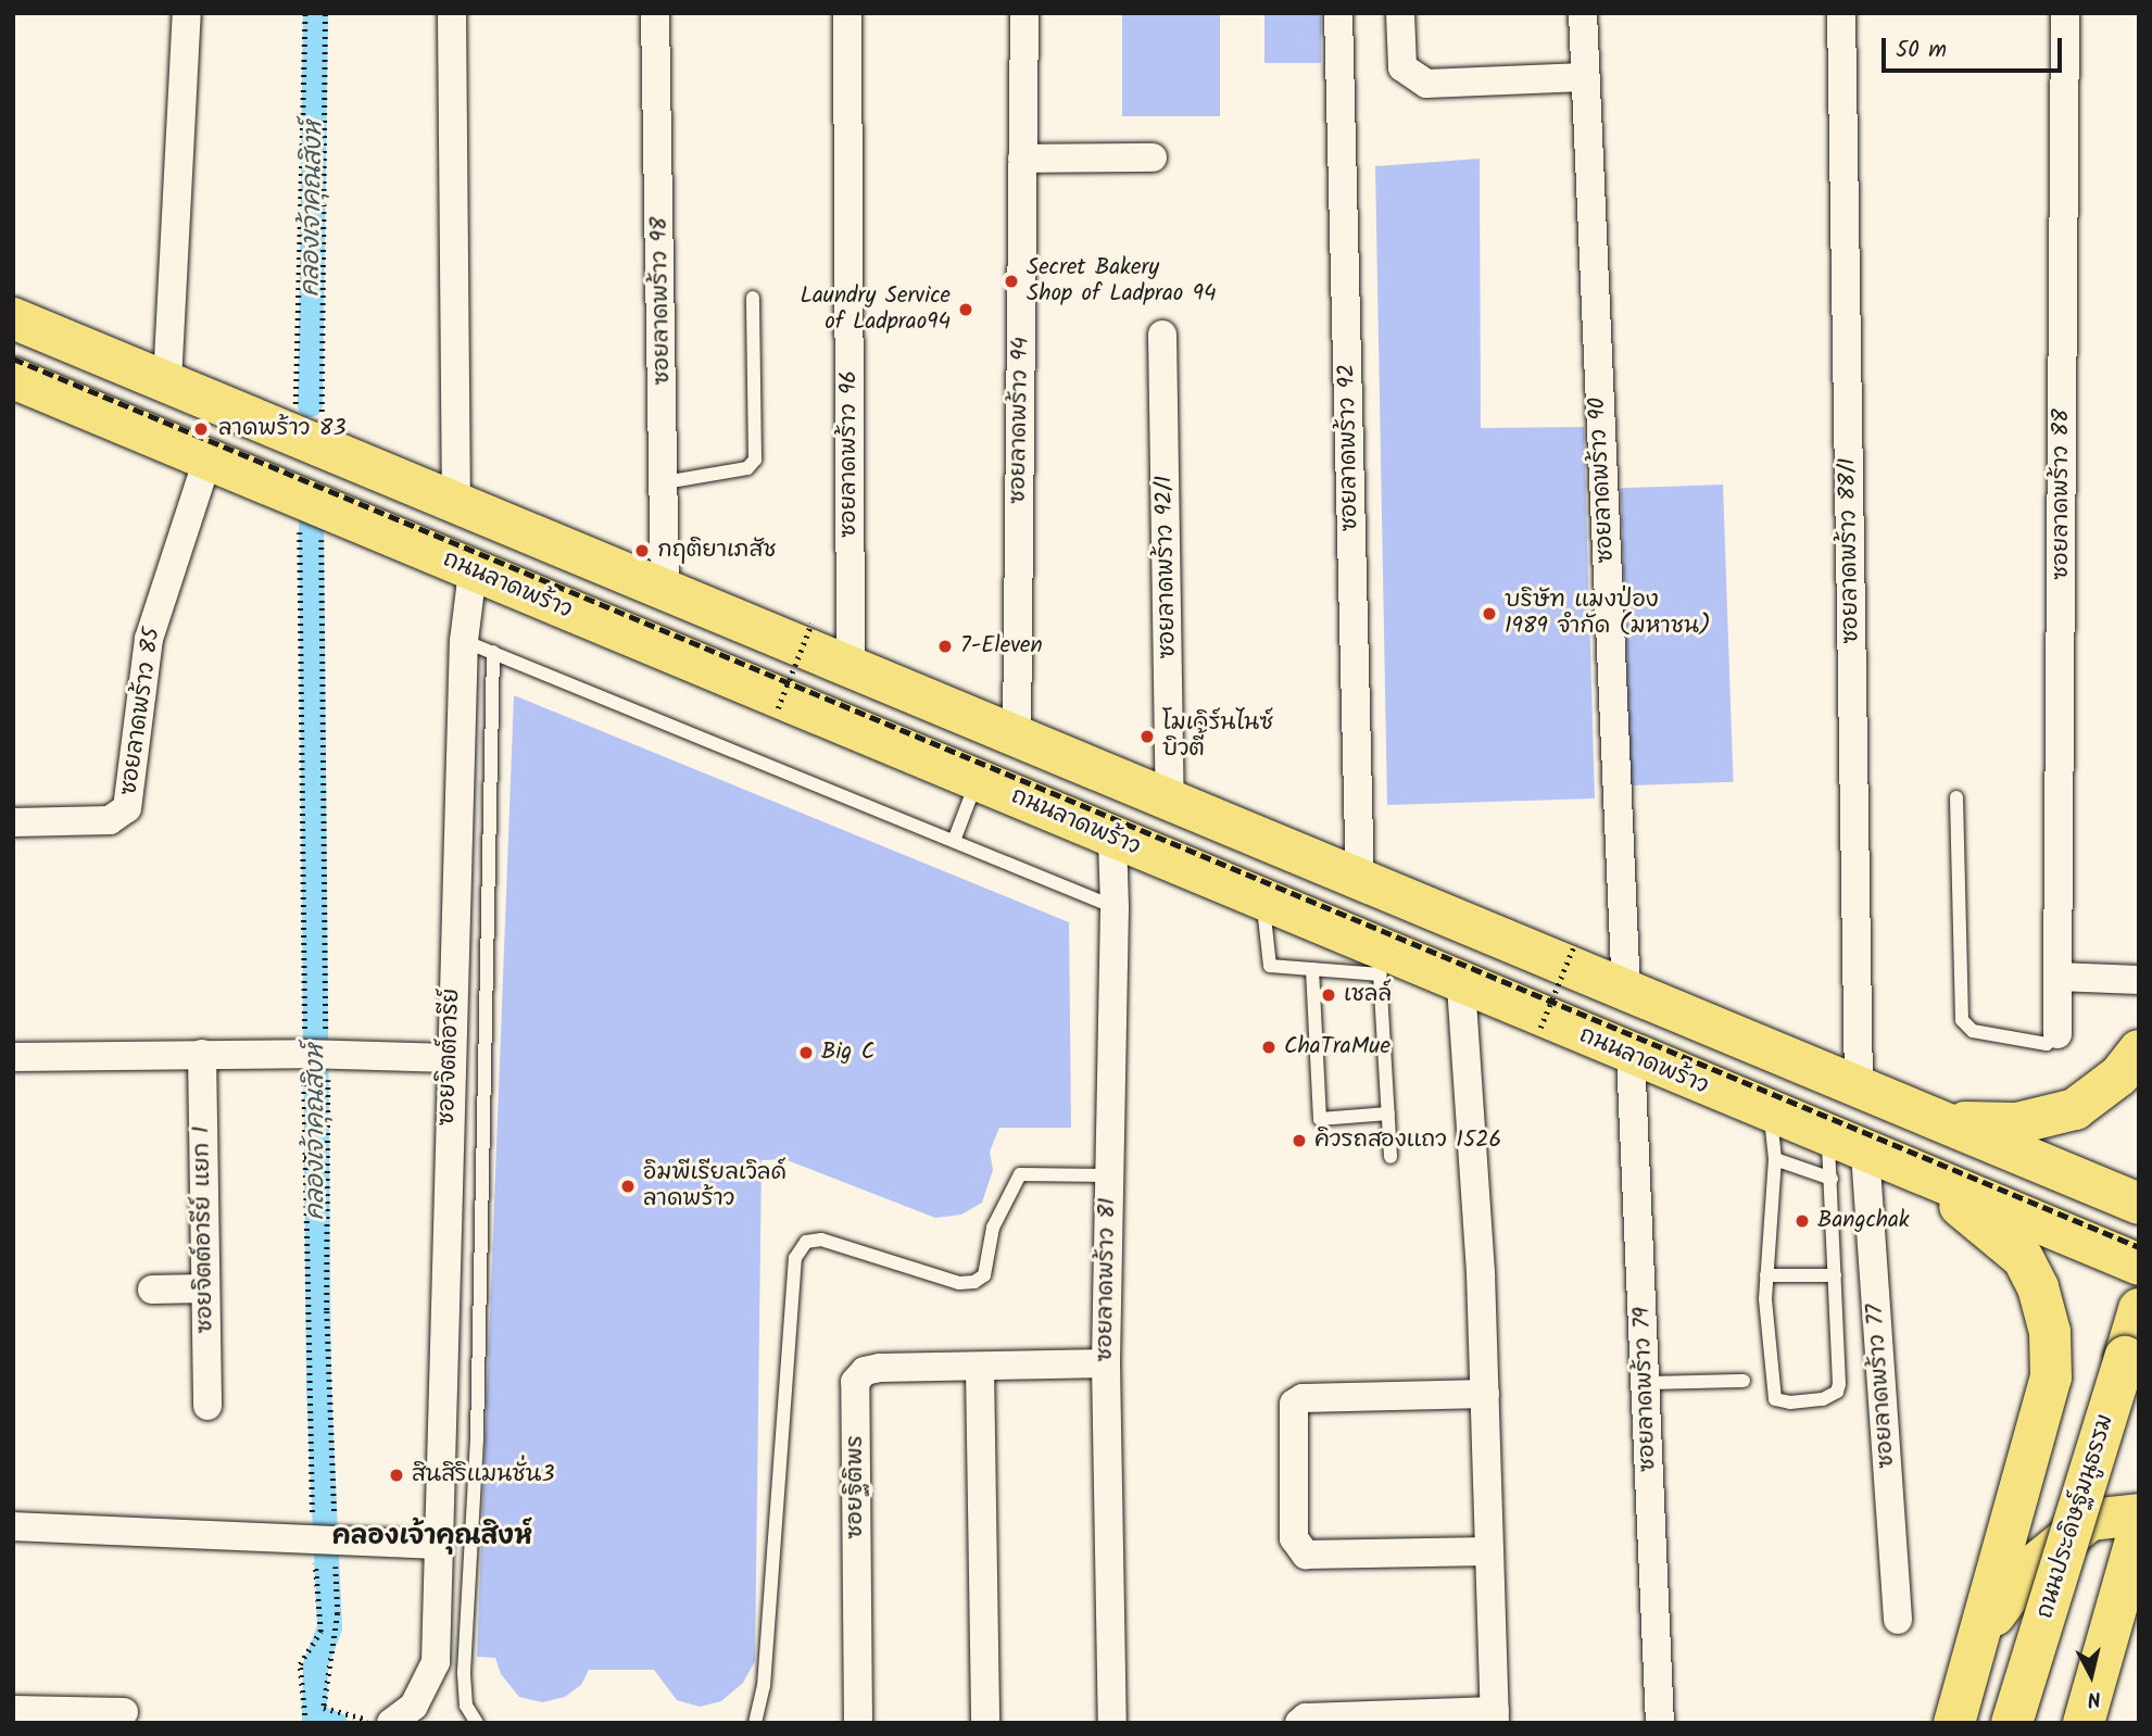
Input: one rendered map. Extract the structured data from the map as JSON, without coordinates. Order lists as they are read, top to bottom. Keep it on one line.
{"streets":{"main road":["ถนนลาดพร้าว","ถนนประดิษฐ์มนูธรรม"],"street":["ซอยลาดพร้าว 98","ซอยลาดพร้าว 94","ซอยลาดพร้าว 92","ซอยลาดพร้าว 96","ซอยลาดพร้าว 90","ซอยลาดพร้าว 88","ซอยลาดพร้าว 88/1","ซอยลาดพร้าว 92/1","ซอยลาดพร้าว 85","ซอยจิตต์อารีย์","ซอยจิตต์อารีย์ แยก 1","ซอยลาดพร้าว 81","ซอยลาดพร้าว 77","ซอยลาดพร้าว 79","ซอยฐิติพร"]},"crossings":[["ถนนลาดพร้าว","ซอยลาดพร้าว 85"],["ถนนลาดพร้าว","ซอยจิตต์อารีย์"],["ถนนลาดพร้าว","ซอยลาดพร้าว 81"],["ถนนลาดพร้าว","ซอยลาดพร้าว 77"],["ถนนลาดพร้าว","ซอยลาดพร้าว 79"],["ซอยลาดพร้าว 81","ซอยฐิติพร"]],"districts":["คลองเจ้าคุณสิงห์"],"water":["คลองเจ้าคุณสิงห์"],"places":["Secret Bakery Shop of Ladprao 94","Laundry Service of Ladprao94","ลาดพร้าว 83","กฤติยาเภสัช","บริษัท แมงป่อง 1989 จำกัด (มหาชน)","7-Eleven","โมเดิร์นไนซ์ บิวตี้","เชลล์","ChaTraMue","Big C","คิวรถสองแถว 1526","อิมพีเรียลเวิลด์ ลาดพร้าว","Bangchak","สินสิริแมนชั่น3"],"scale_bar":"50 m","north":"bottom"}
